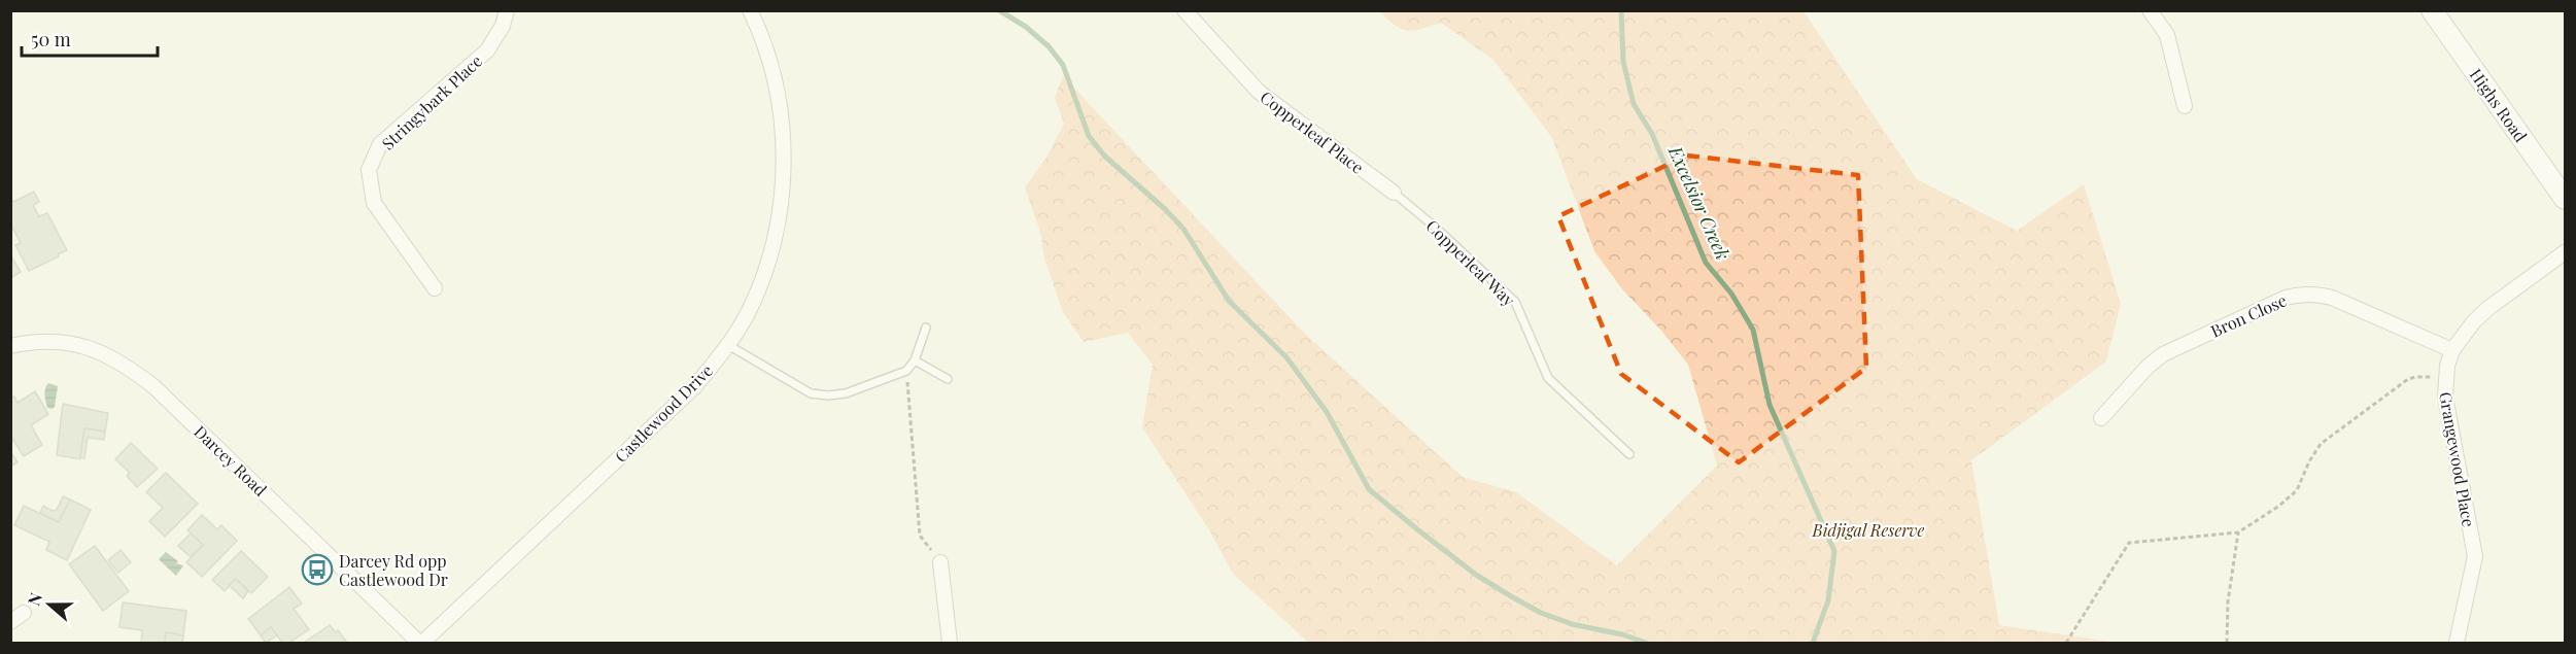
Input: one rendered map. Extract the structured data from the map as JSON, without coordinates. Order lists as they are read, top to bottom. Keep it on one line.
{"streets":{"street":["Stringybark Place","Highs Road","Copperleaf Place","Bron Close","Castlewood Drive","Grangewood Place","Darcey Road"],"lane":["Copperleaf Way"]},"crossings":[["Copperleaf Place","Copperleaf Way"],["Bron Close","Grangewood Place"],["Castlewood Drive","Darcey Road"]],"water":["Excelsior Creek"],"parks":["Bidjigal Reserve"],"places":{"bus stop":["Darcey Rd opp Castlewood Dr"]},"scale_bar":"50 m","north":"left"}
